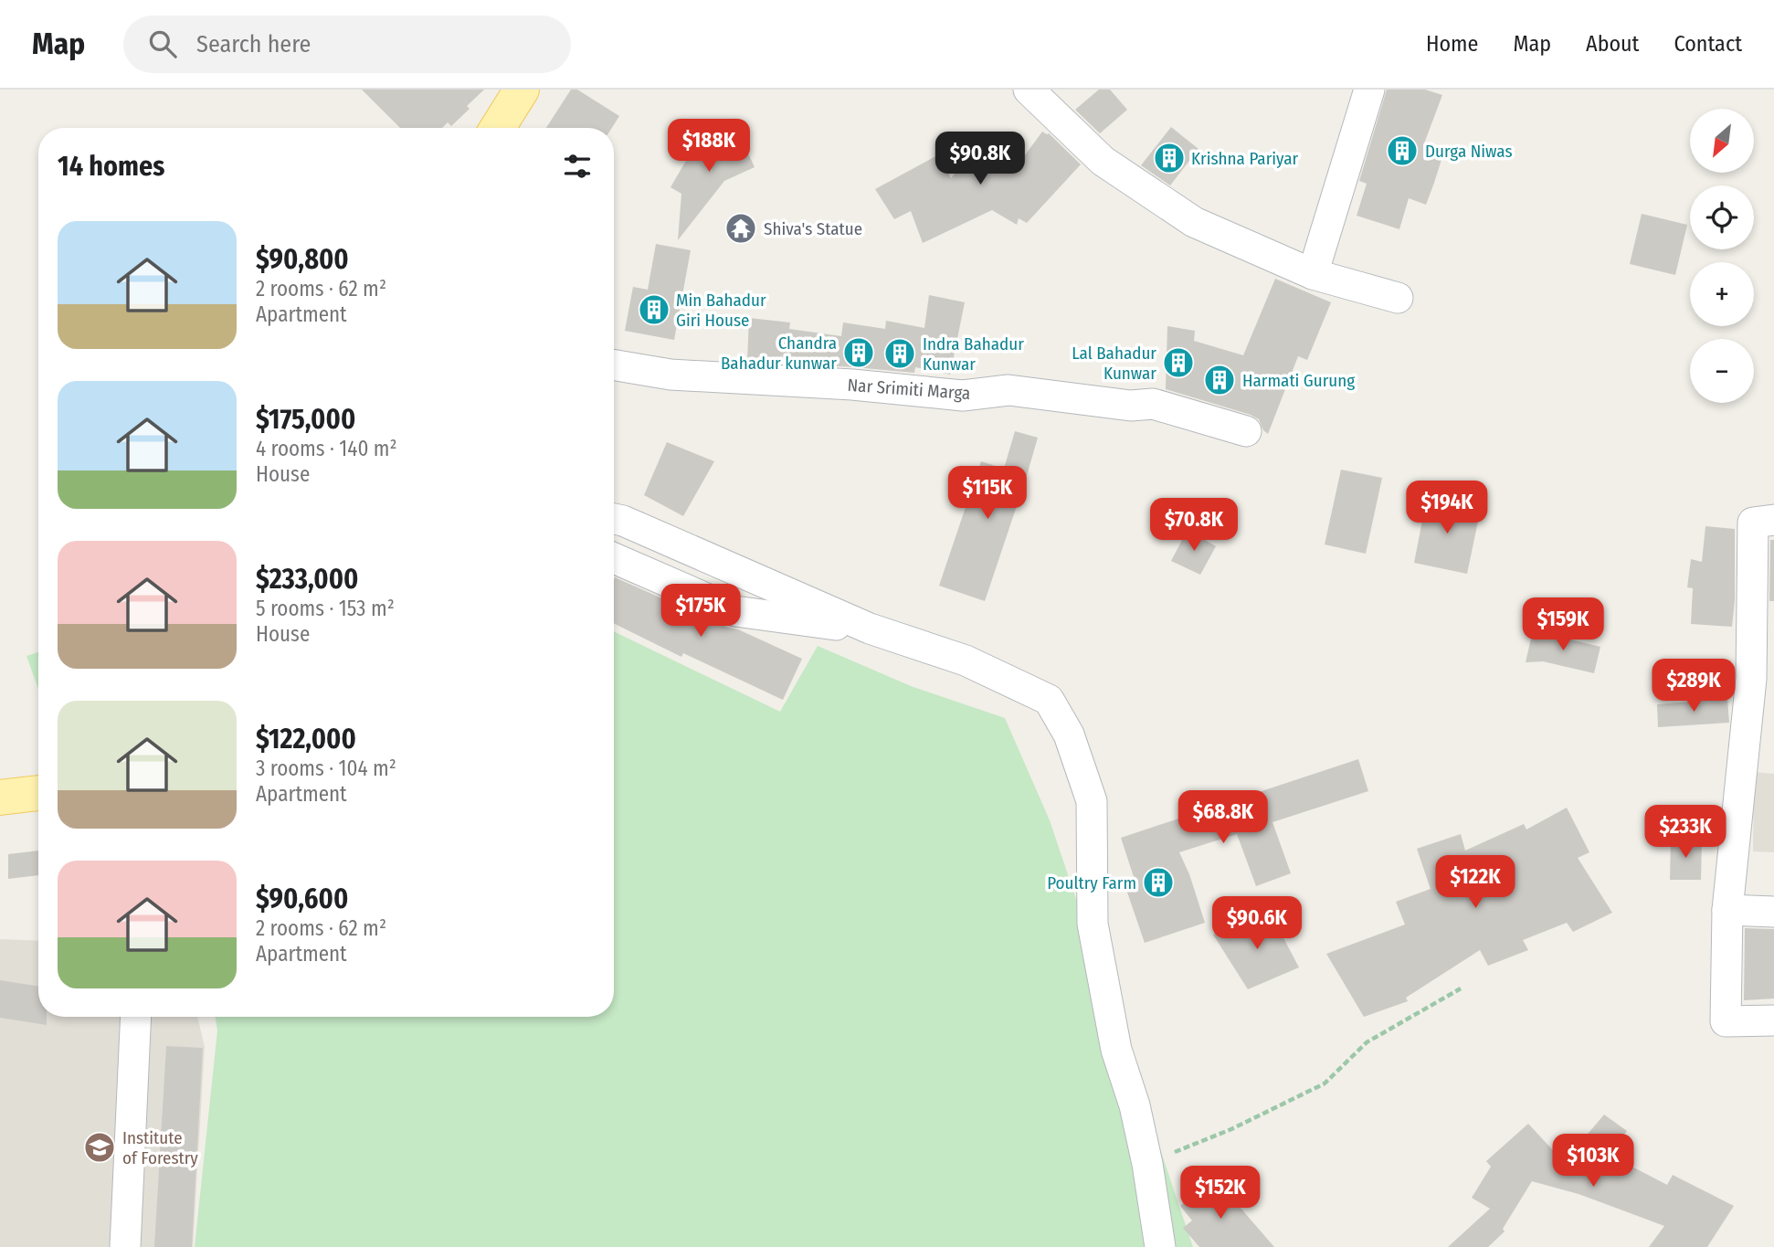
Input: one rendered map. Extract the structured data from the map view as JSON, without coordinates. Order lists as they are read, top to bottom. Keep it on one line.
{"streets":{"street":["Nar Srimiti Marga"]},"places":{"building":["Durga Niwas","Krishna Pariyar","Min Bahadur Giri House","Chandra Bahadur kunwar","Indra Bahadur Kunwar","Lal Bahadur Kunwar","Harmati Gurung","Poultry Farm"],"temple":["Shiva's Statue"],"school or university":["Institute of Forestry"]},"north":"bottom left","page":{"header":"Map","search":"Search here","nav":["Home","Map","About","Contact"],"map_buttons":["+","−"],"price":["$188K","$90.8K","$115K","$194K","$70.8K","$175K","$159K","$289K","$68.8K","$233K","$122K","$90.6K","$103K","$152K"],"heading":"14 homes","list":[{"name":"$90,800","note":"2 rooms · 62 m² · Apartment"},{"name":"$175,000","note":"4 rooms · 140 m² · House"},{"name":"$233,000","note":"5 rooms · 153 m² · House"},{"name":"$122,000","note":"3 rooms · 104 m² · Apartment"},{"name":"$90,600","note":"2 rooms · 62 m² · Apartment"}]}}
